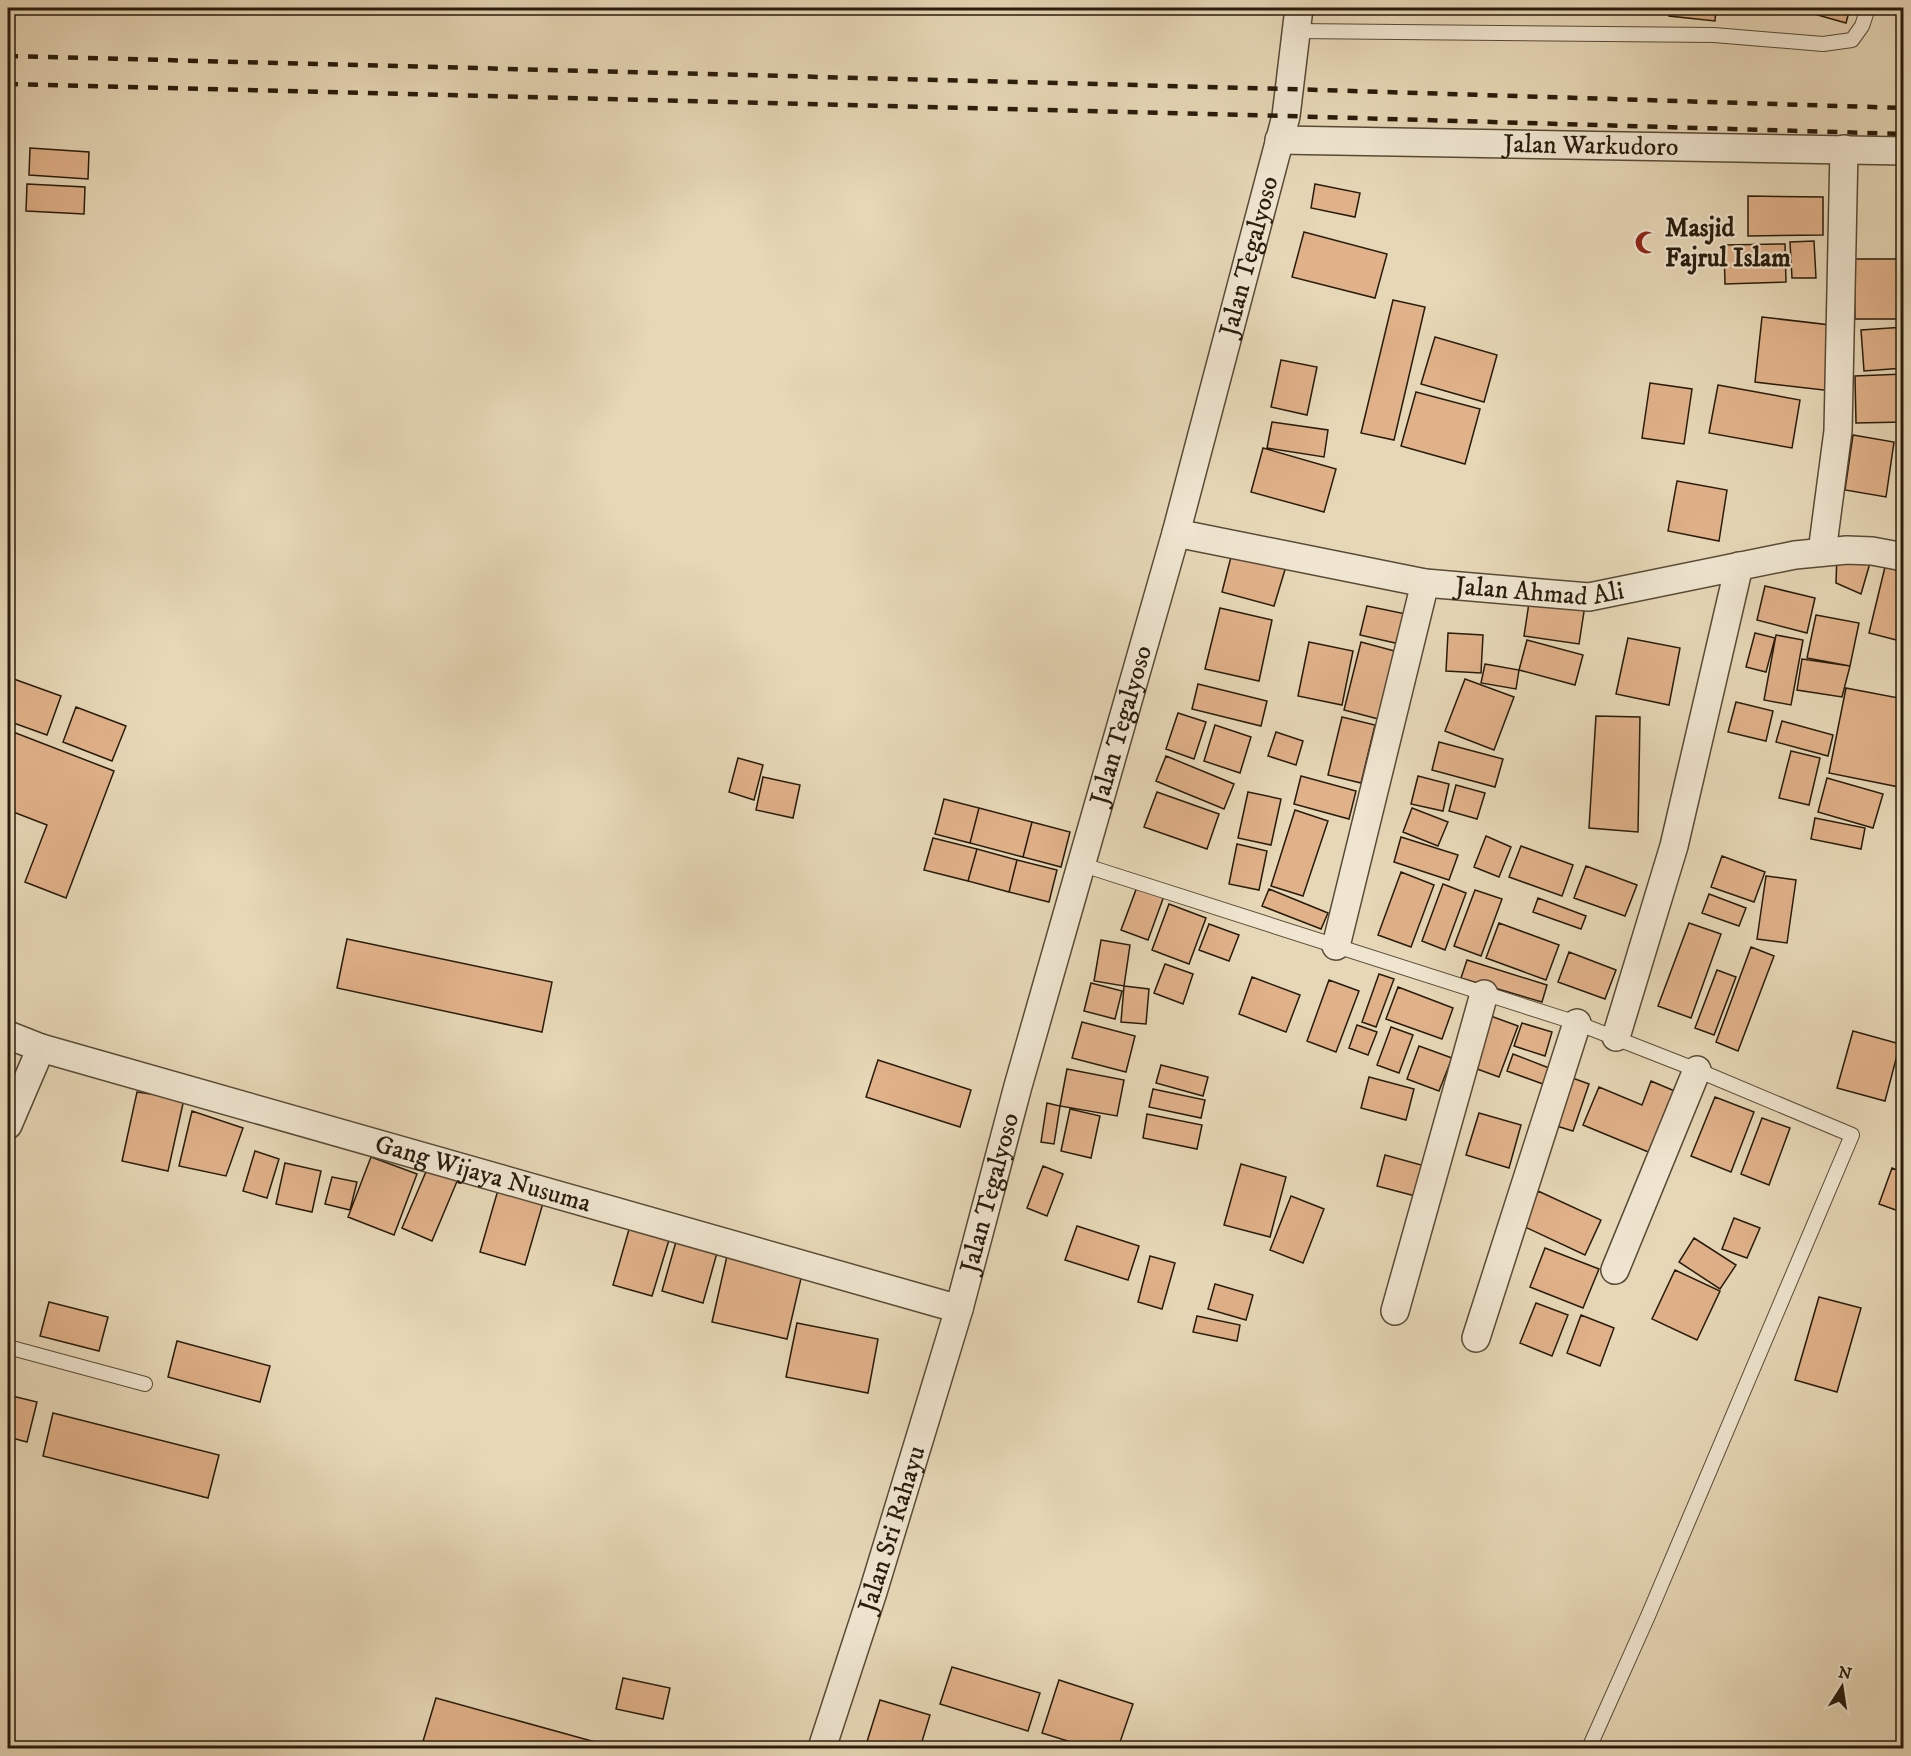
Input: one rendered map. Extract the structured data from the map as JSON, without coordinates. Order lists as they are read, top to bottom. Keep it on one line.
{"streets":{"street":["Jalan Warkudoro","Jalan Tegalyoso","Jalan Ahmad Ali","Gang Wijaya Nusuma","Jalan Sri Rahayu"]},"crossings":[["Jalan Warkudoro","Jalan Tegalyoso"],["Jalan Tegalyoso","Jalan Ahmad Ali"],["Jalan Tegalyoso","Gang Wijaya Nusuma"],["Jalan Tegalyoso","Jalan Sri Rahayu"],["Gang Wijaya Nusuma","Jalan Sri Rahayu"]],"places":{"mosque":["Masjid Fajrul Islam"]},"north":"top"}
